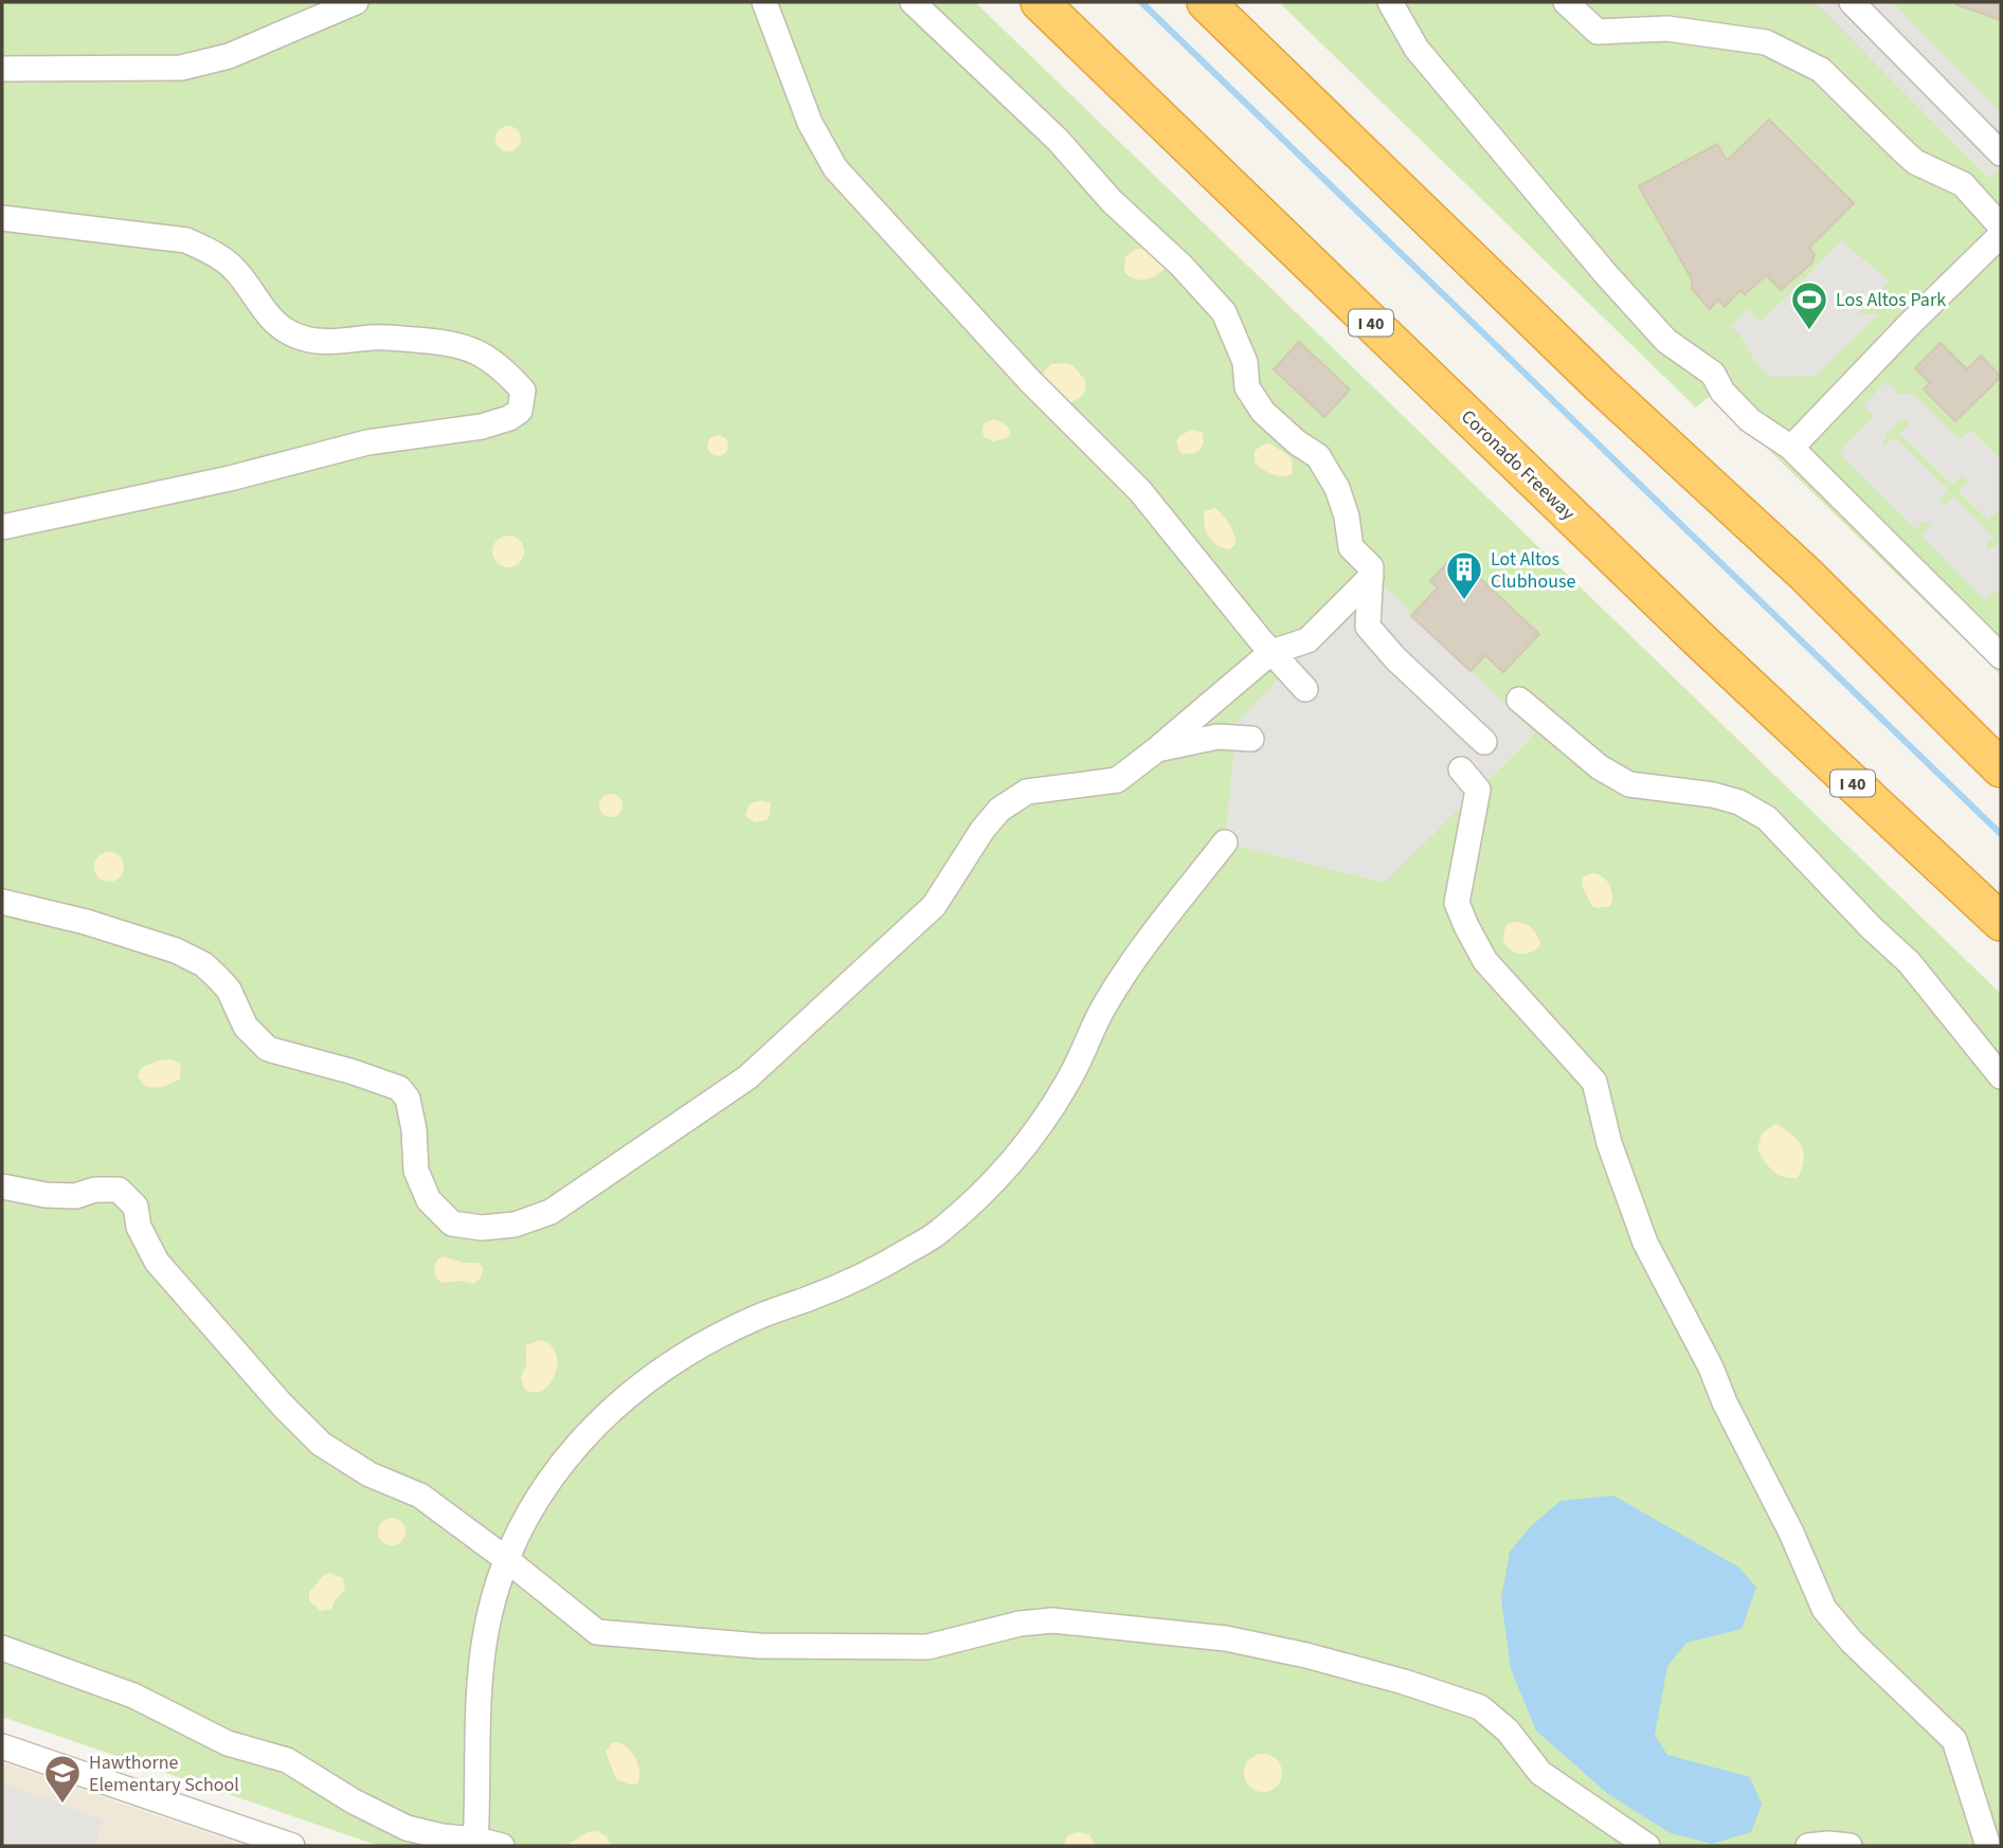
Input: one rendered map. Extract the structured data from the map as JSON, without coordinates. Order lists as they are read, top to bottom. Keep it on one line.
{"streets":{"highway":["I 40","Coronado Freeway"]},"places":{"sports":["Los Altos Park"],"building":["Lot Altos Clubhouse"],"school or university":["Hawthorne Elementary School"]}}
